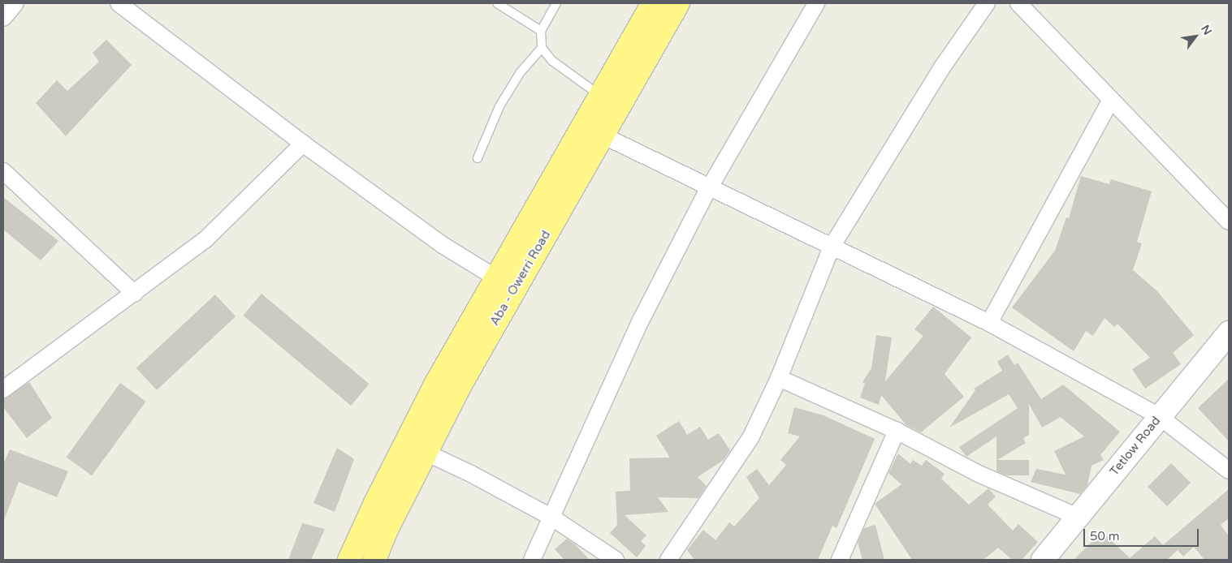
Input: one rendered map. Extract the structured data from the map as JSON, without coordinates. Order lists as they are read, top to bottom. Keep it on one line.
{"streets":{"highway":["Aba - Owerri Road"],"street":["Tetlow Road"]},"scale_bar":"50 m","north":"top right"}
